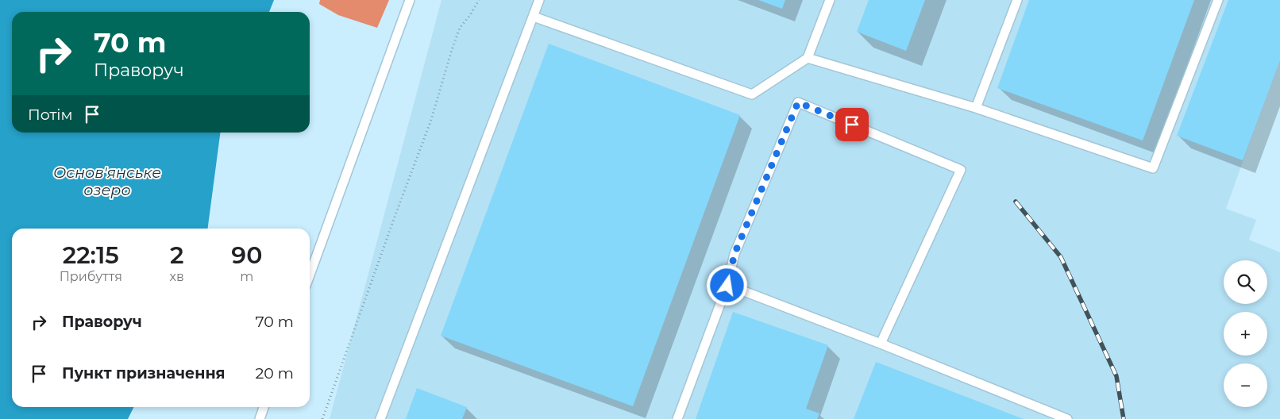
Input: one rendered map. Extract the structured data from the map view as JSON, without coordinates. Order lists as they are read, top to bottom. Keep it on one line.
{"water":["Основ'янське озеро"],"page":{"turn":["70 m","Праворуч"],"then":"Потім","eta":["22:15","Прибуття","2","хв","90","m"],"map_buttons":["+","−"],"list":[{"name":"Праворуч","value":"70 m"},{"name":"Пункт призначення","value":"20 m"}]}}
